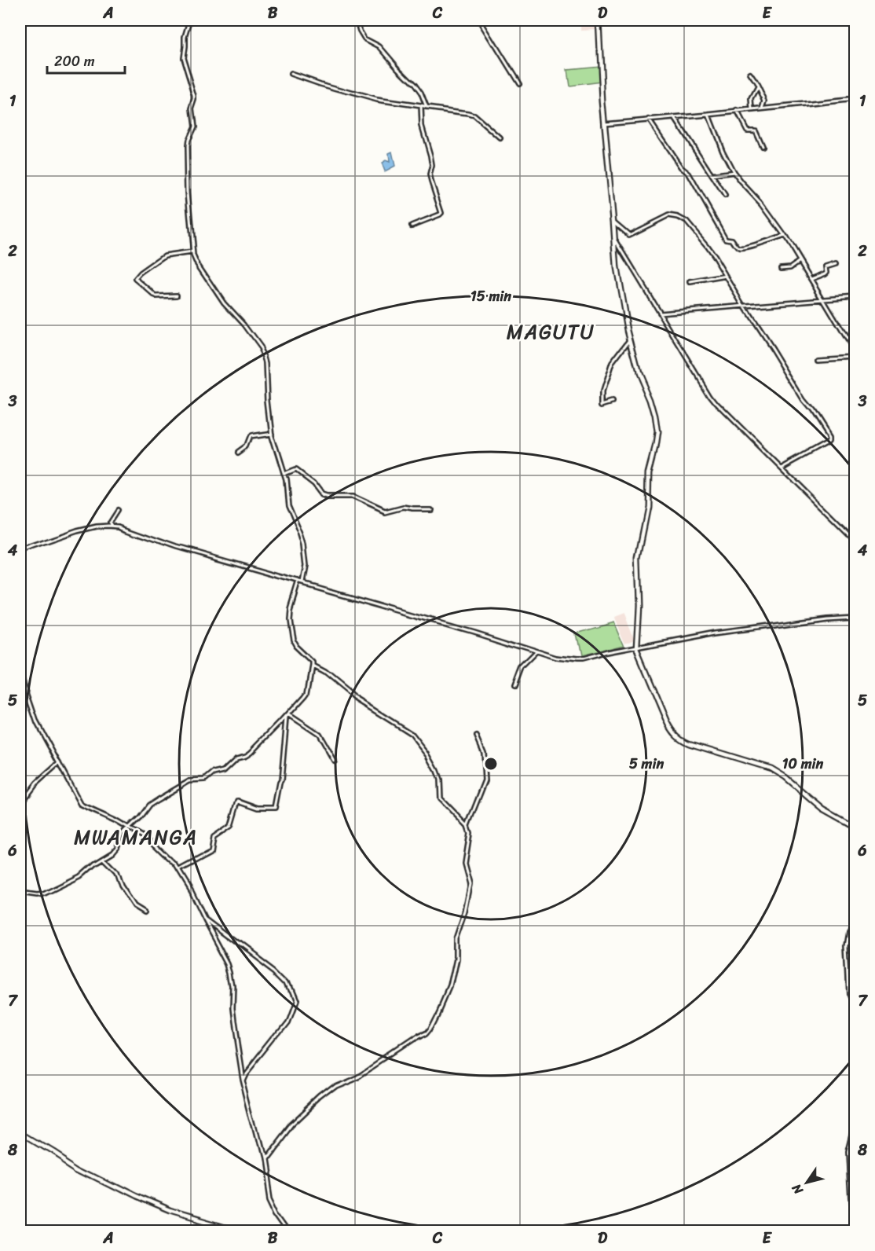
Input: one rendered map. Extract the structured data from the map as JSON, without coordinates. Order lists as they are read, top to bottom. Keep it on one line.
{"districts":["MAGUTU","MWAMANGA"],"scale_bar":"200 m","north":"bottom left","grid":{"columns":["A","B","C","D","E"],"rows":["1","2","3","4","5","6","7","8"]},"rings":["15 min","5 min","10 min"]}
